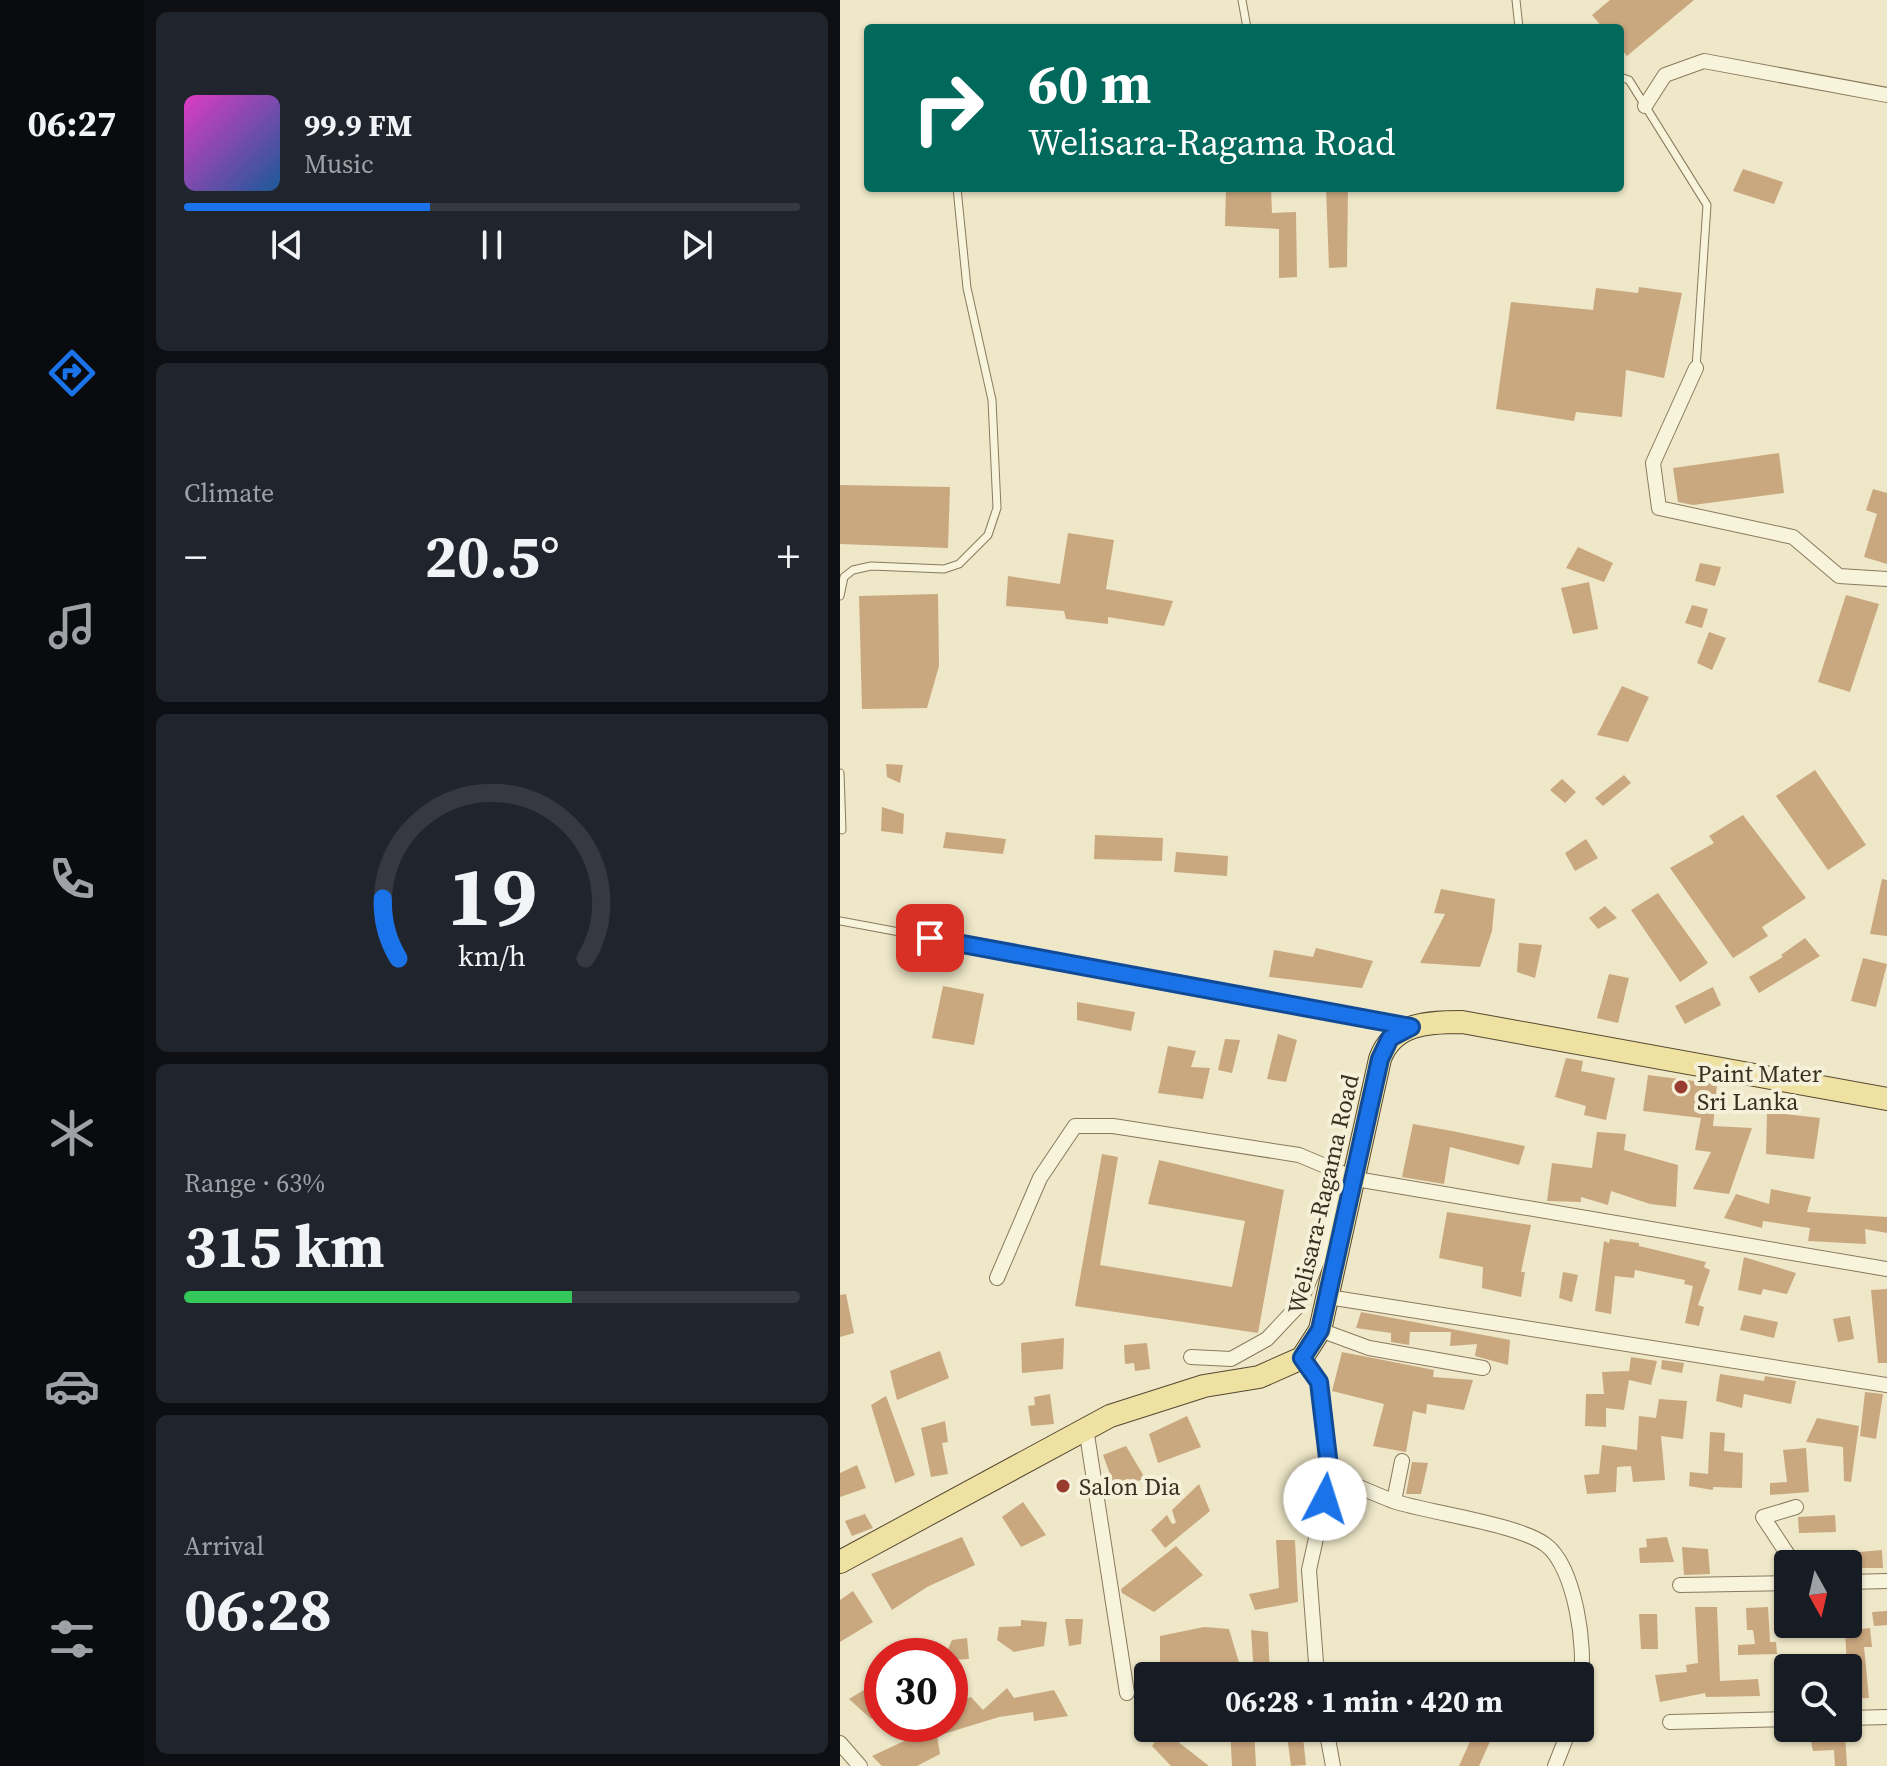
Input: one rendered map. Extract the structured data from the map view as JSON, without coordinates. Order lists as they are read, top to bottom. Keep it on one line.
{"streets":{"main road":["Welisara-Ragama Road"]},"places":["Paint Mater Sri Lanka","Salon Dia"],"north":"bottom","page":{"tabs":"06:27","turn":["60 m","Welisara-Ragama Road"],"song":["99.9 FM","Music"],"tile":["Climate",["Range · 63%","315 km"],["Arrival","06:28"]],"heat":["−","20.5°","+"],"limit":"30","trip":"06:28 · 1 min · 420 m","gauge":["19","km/h"]}}
